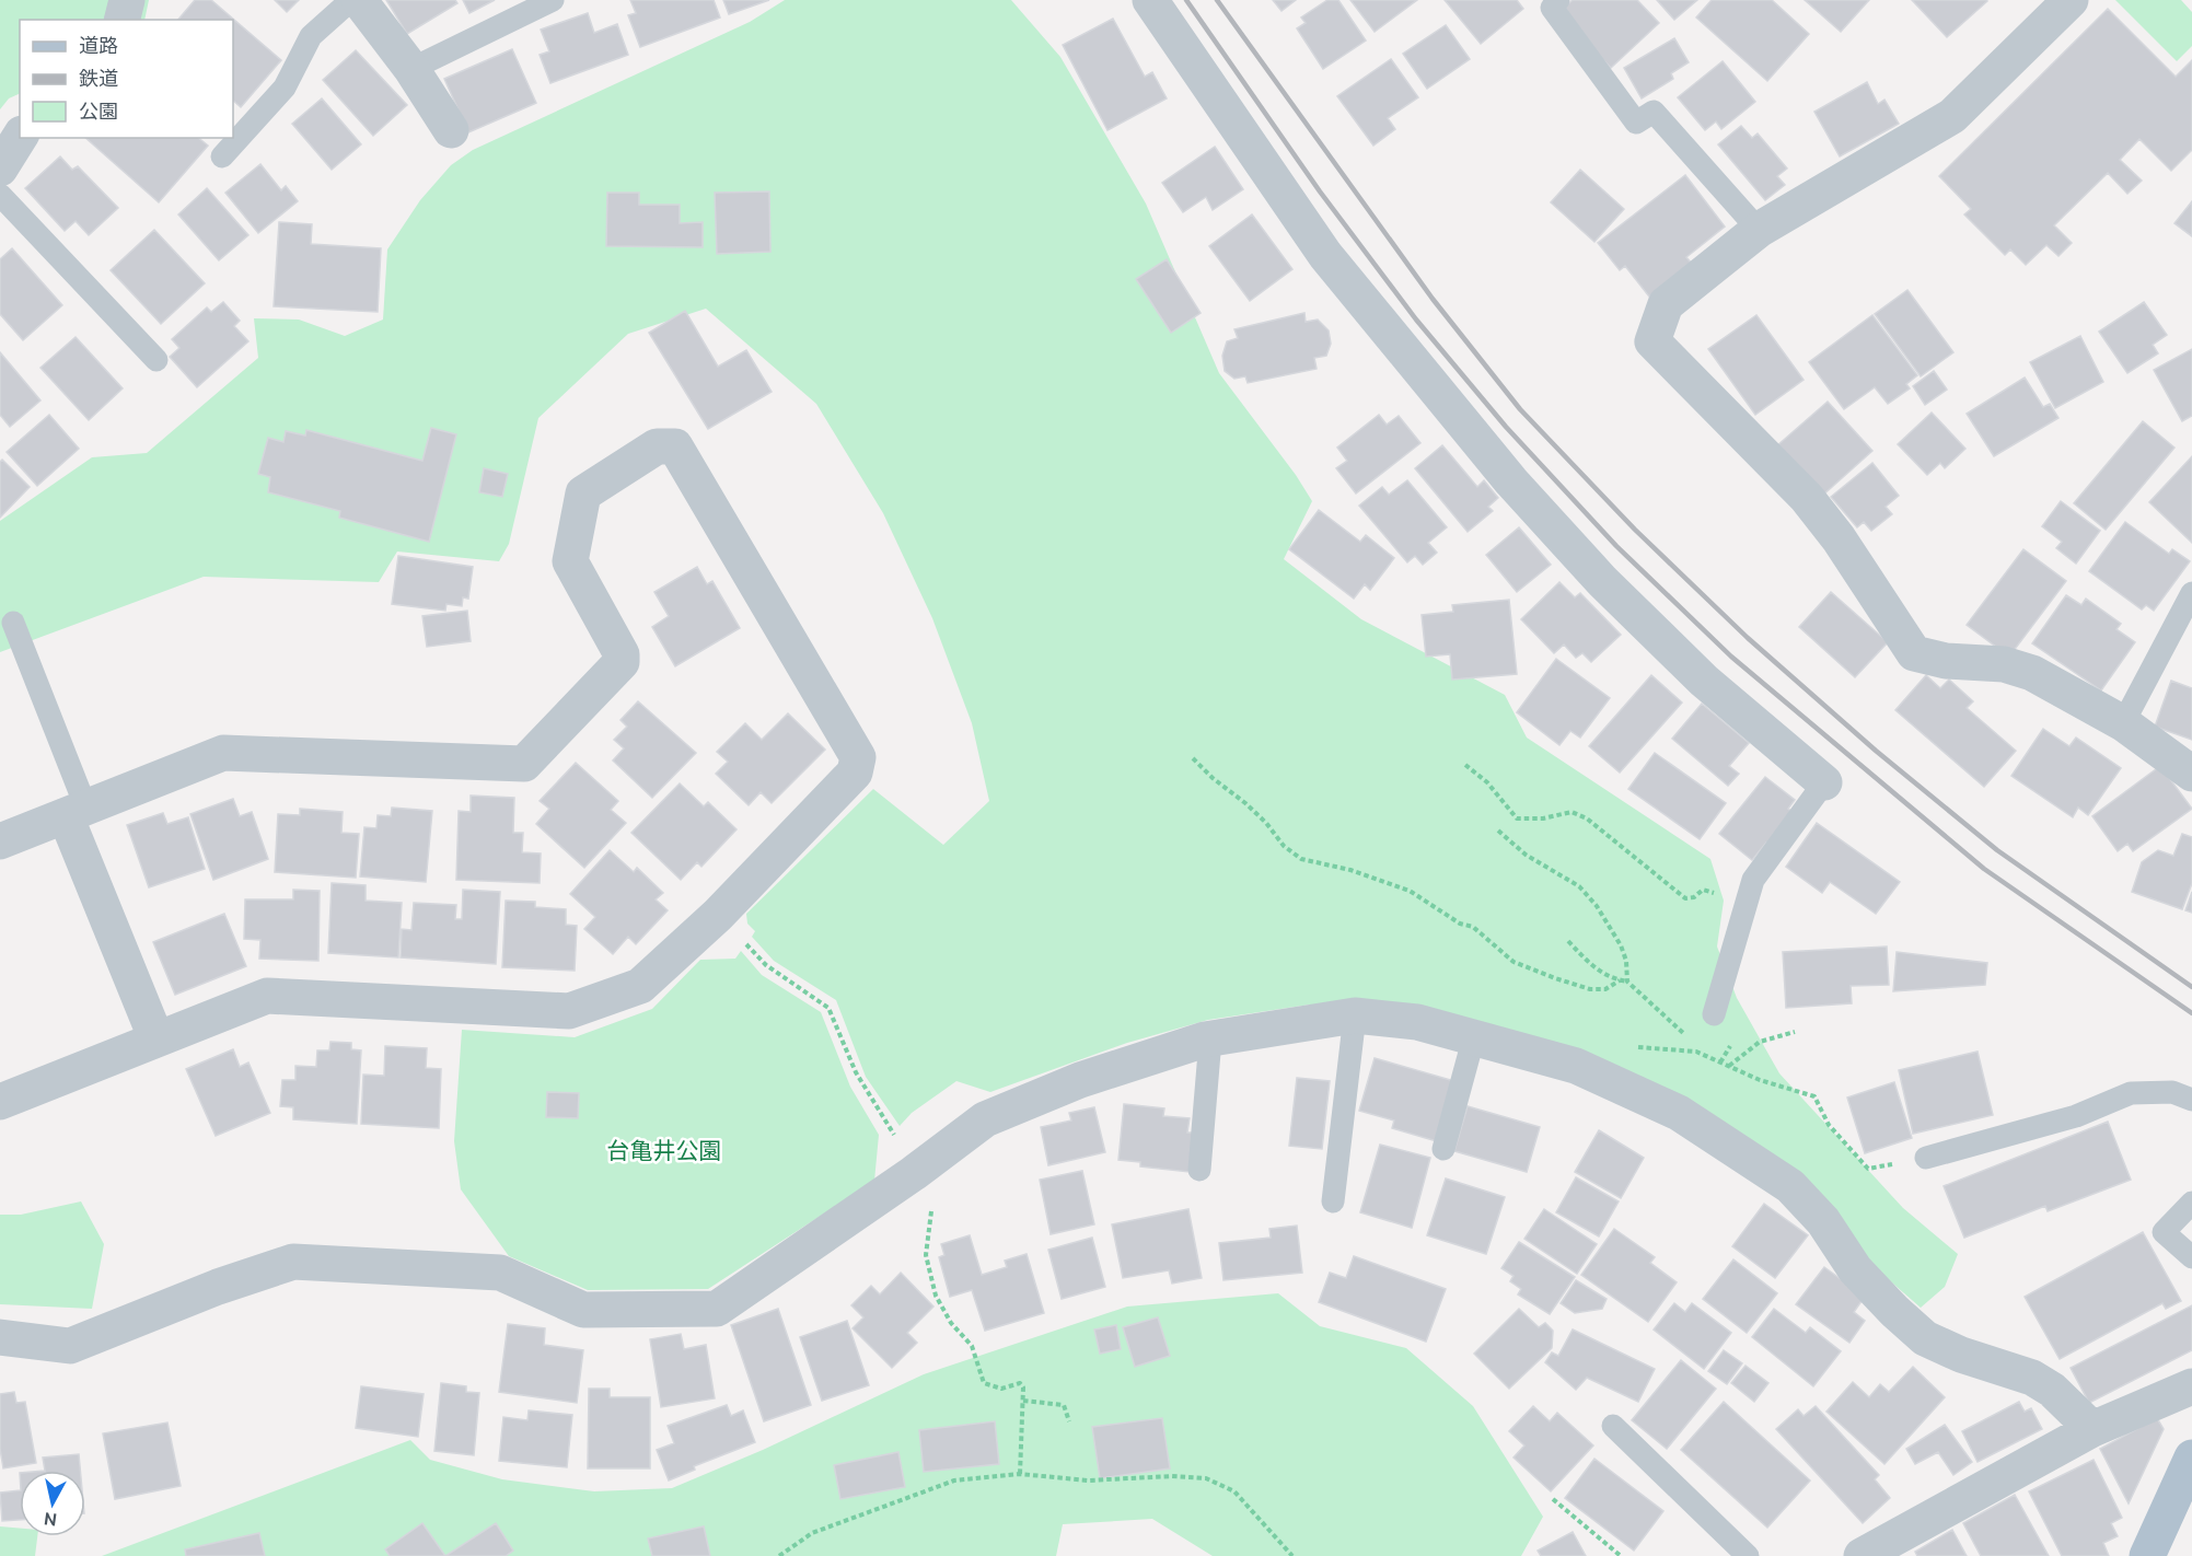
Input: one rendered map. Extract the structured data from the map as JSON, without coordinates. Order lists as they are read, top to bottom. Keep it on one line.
{"parks":["台亀井公園"],"legend":["道路","鉄道","公園"],"north":"bottom"}
